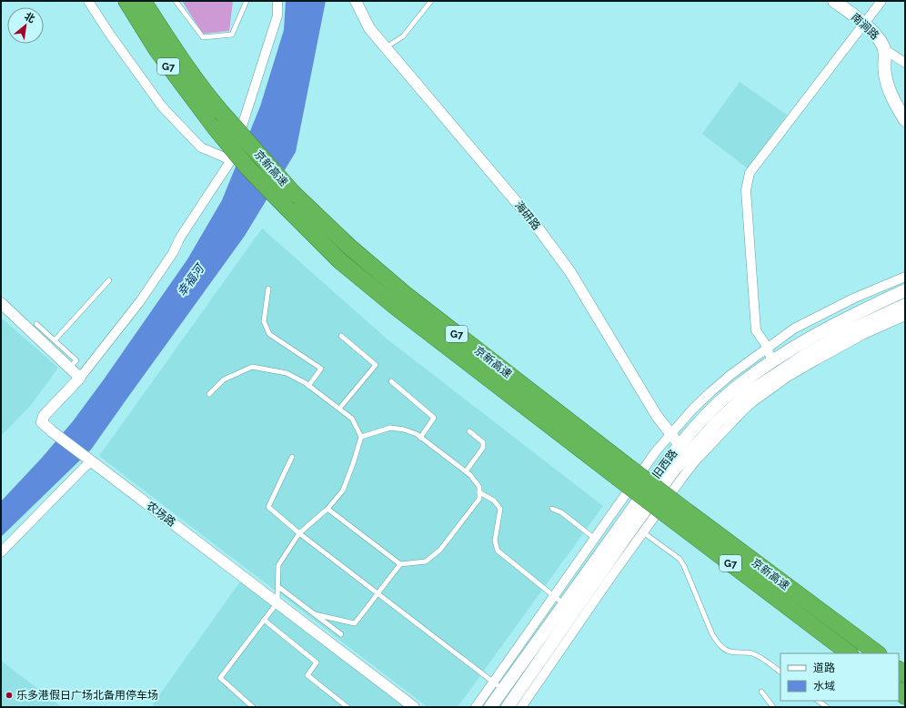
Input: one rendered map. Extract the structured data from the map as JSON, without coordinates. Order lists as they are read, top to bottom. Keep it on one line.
{"streets":{"highway":["G7","京新高速"],"main road":["南涧路","旧西路"],"street":["海研路","农场路"]},"crossings":[["海研路","旧西路"]],"water":["幸福河"],"places":["乐多港假日广场北备用停车场"],"legend":["道路","水域"],"north":"top right"}
